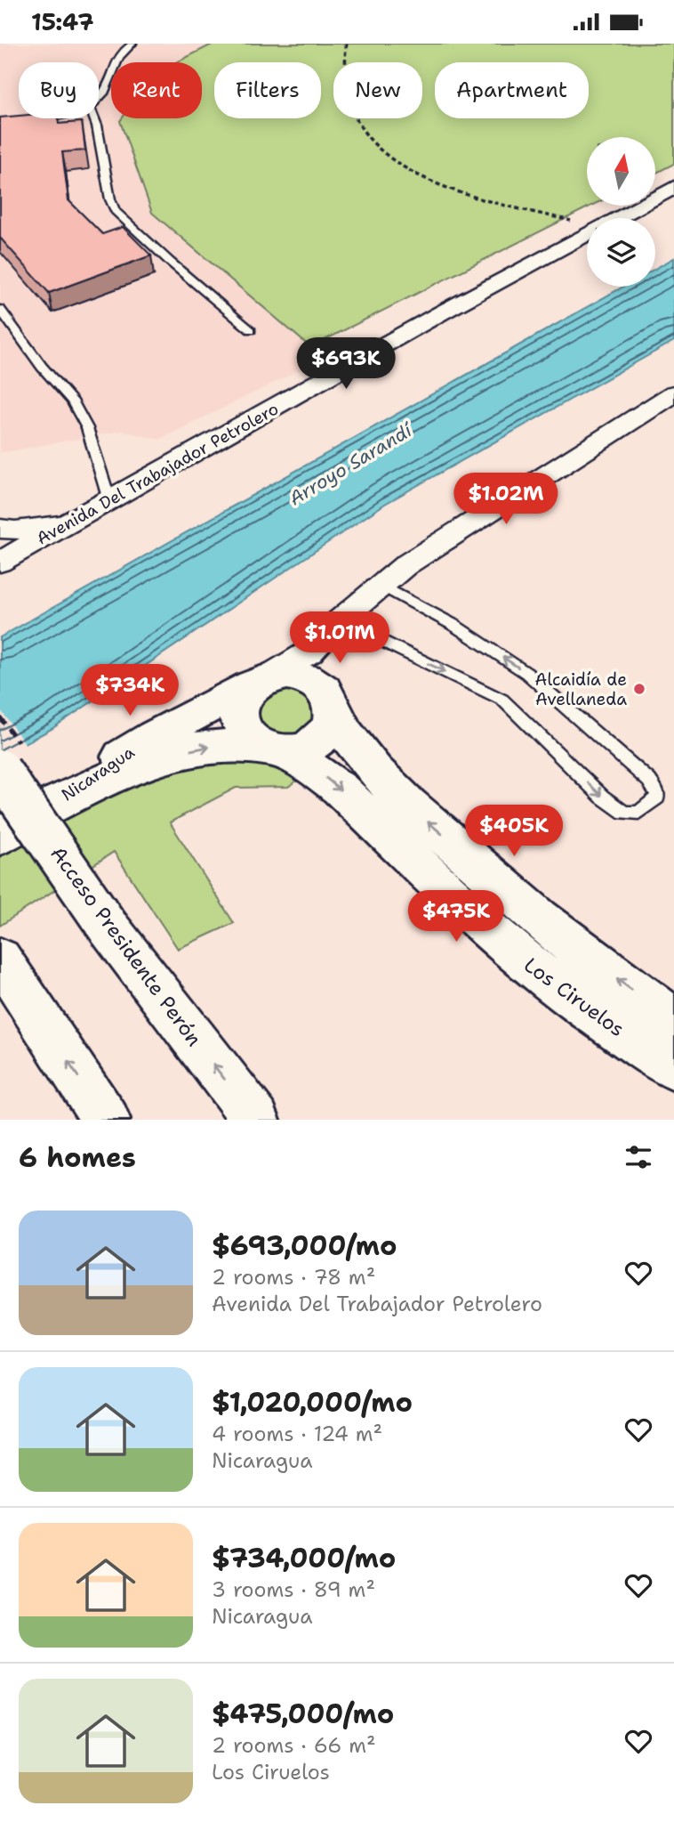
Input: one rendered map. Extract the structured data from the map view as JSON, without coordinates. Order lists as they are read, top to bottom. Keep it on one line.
{"streets":{"main road":["Nicaragua","Acceso Presidente Perón","Los Ciruelos"],"street":["Avenida Del Trabajador Petrolero"]},"crossings":[["Nicaragua","Los Ciruelos"]],"water":["Arroyo Sarandí"],"places":["Alcaidía de Avellaneda"],"north":"top","page":{"status":"15:47","chip":["Buy","Rent","Filters","New","Apartment"],"price":["$693K","$1.02M","$1.01M","$734K","$405K","$475K"],"heading":"6 homes","list":[{"name":"$693,000/mo","note":"2 rooms · 78 m² · Avenida Del Trabajador Petrolero"},{"name":"$1,020,000/mo","note":"4 rooms · 124 m² · Nicaragua"},{"name":"$734,000/mo","note":"3 rooms · 89 m² · Nicaragua"},{"name":"$475,000/mo","note":"2 rooms · 66 m² · Los Ciruelos"}]}}
